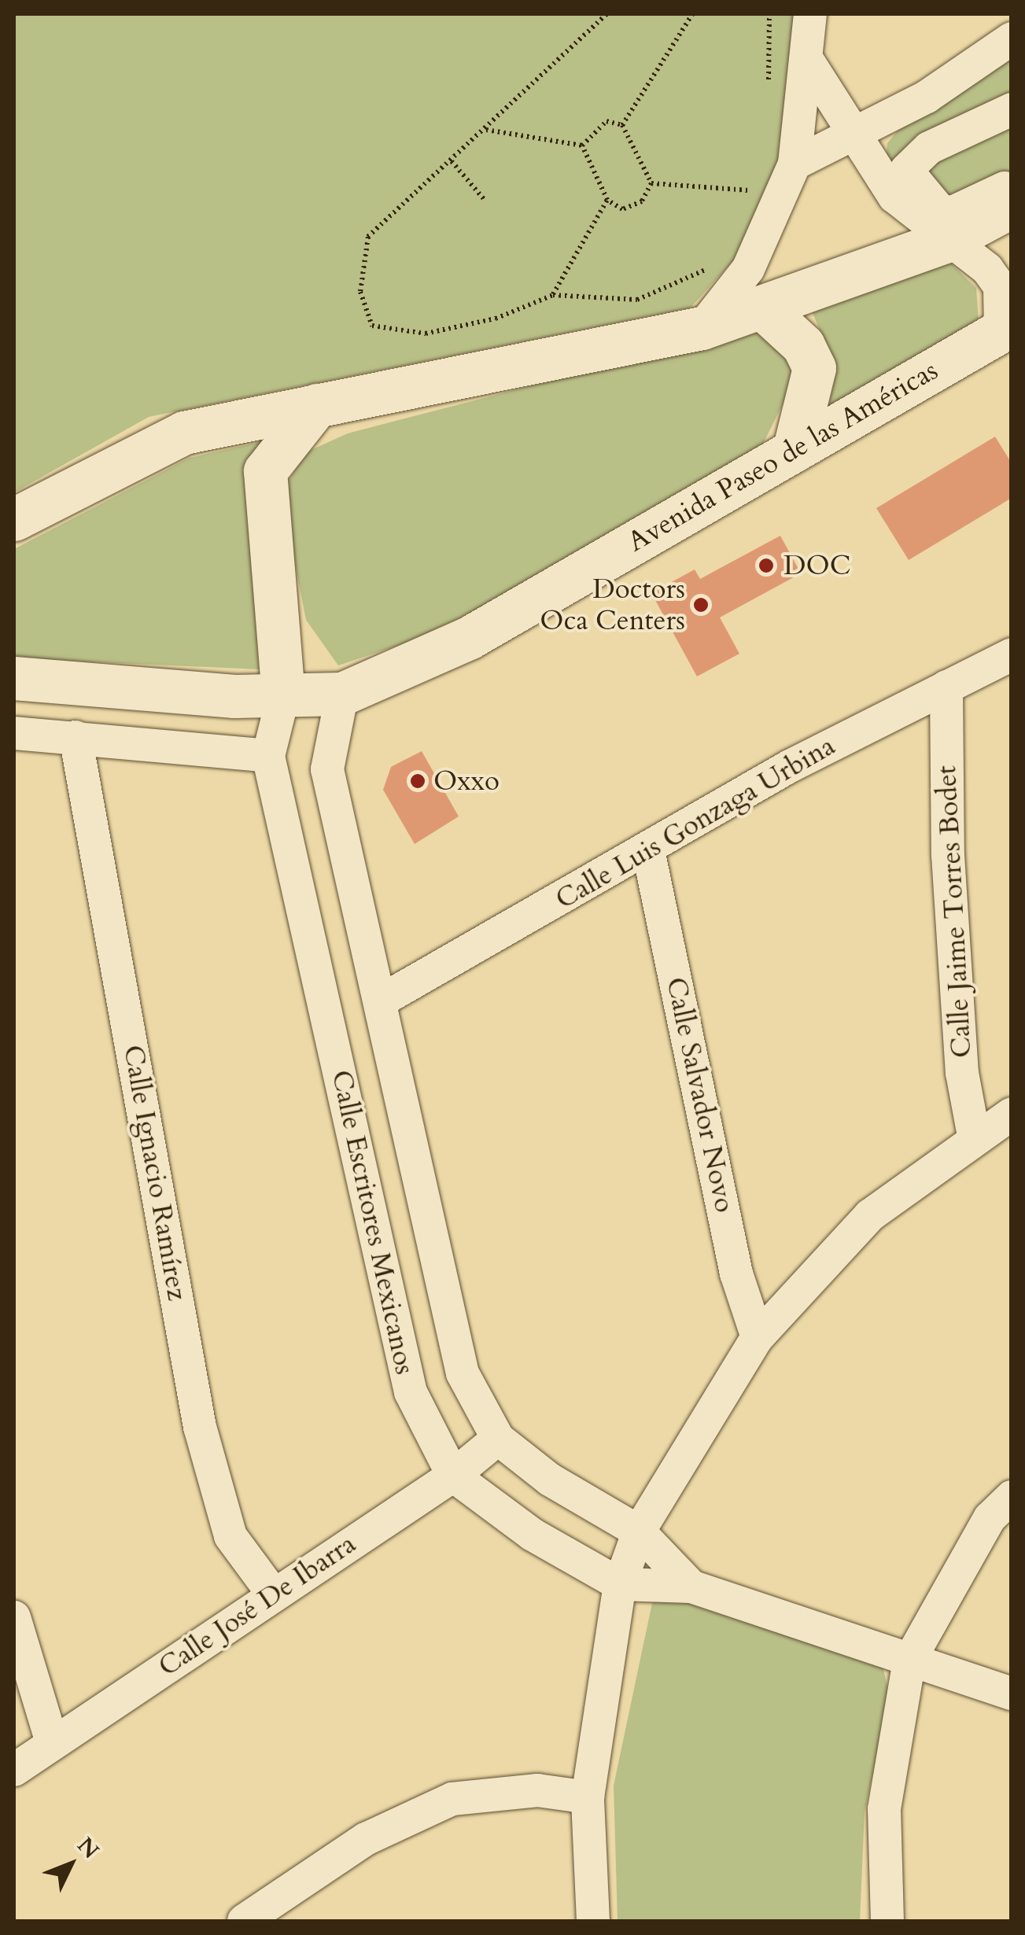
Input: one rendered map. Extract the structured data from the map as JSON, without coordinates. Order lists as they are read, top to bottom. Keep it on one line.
{"streets":{"main road":["Avenida Paseo de las Américas"],"street":["Calle Luis Gonzaga Urbina","Calle Jaime Torres Bodet","Calle Salvador Novo","Calle Ignacio Ramírez","Calle Escritores Mexicanos","Calle José De Ibarra"]},"crossings":[["Avenida Paseo de las Américas","Calle Escritores Mexicanos"],["Calle Luis Gonzaga Urbina","Calle Jaime Torres Bodet"],["Calle Luis Gonzaga Urbina","Calle Salvador Novo"],["Calle Luis Gonzaga Urbina","Calle Escritores Mexicanos"],["Calle Ignacio Ramírez","Calle José De Ibarra"],["Calle Escritores Mexicanos","Calle José De Ibarra"]],"places":["DOC","Doctors Oca Centers","Oxxo"],"north":"top right"}
